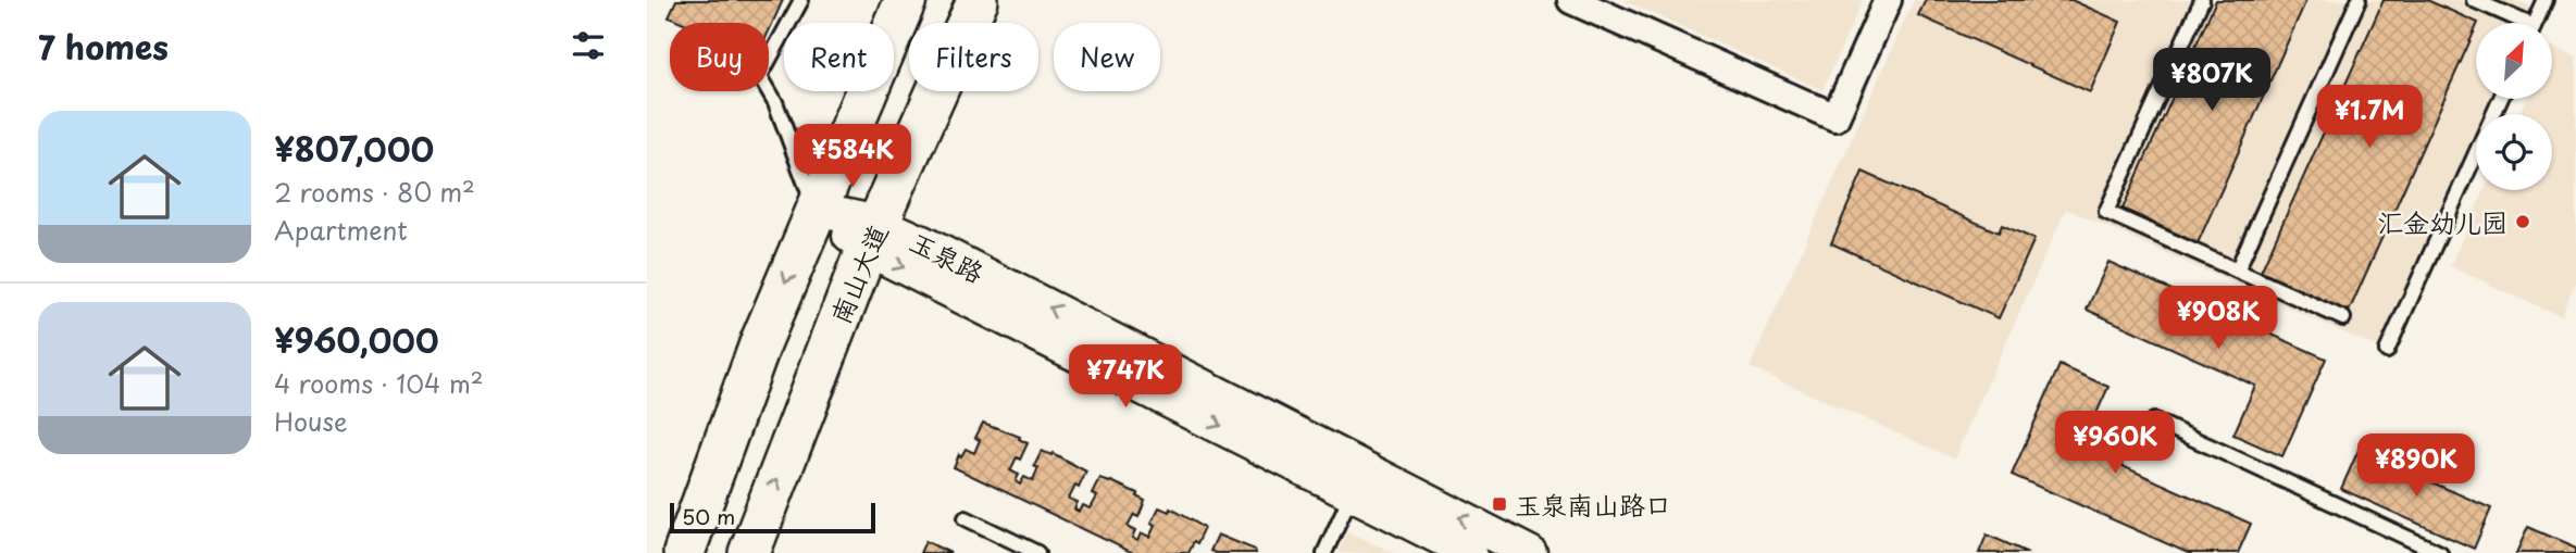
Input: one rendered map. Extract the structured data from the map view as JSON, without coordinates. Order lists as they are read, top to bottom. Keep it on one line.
{"streets":{"main road":["南山大道"],"street":["玉泉路"]},"crossings":[["玉泉路","南山大道"]],"places":{"other":["汇金幼儿园"],"transit":["玉泉南山路口"]},"scale_bar":"50 m","north":"top right","page":{"heading":"7 homes","chip":["Buy","Rent","Filters","New"],"price":["¥807K","¥1.7M","¥584K","¥908K","¥747K","¥960K","¥890K"],"list":[{"name":"¥807,000","note":"2 rooms · 80 m² · Apartment"},{"name":"¥960,000","note":"4 rooms · 104 m² · House"}],"scale":"50 m"}}
